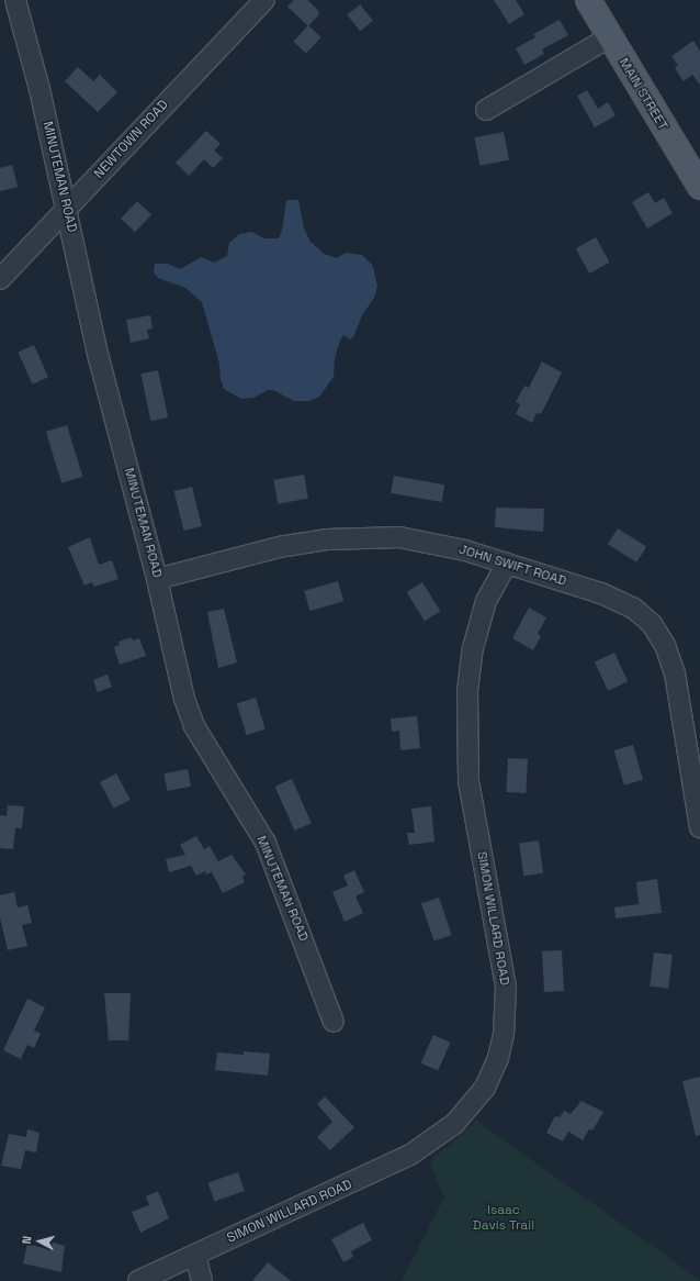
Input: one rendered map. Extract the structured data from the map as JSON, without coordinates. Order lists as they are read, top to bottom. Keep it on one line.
{"streets":{"main road":["MAIN STREET"],"street":["NEWTOWN ROAD","MINUTEMAN ROAD","JOHN SWIFT ROAD","SIMON WILLARD ROAD"]},"crossings":[["NEWTOWN ROAD","MINUTEMAN ROAD"],["MINUTEMAN ROAD","JOHN SWIFT ROAD"],["JOHN SWIFT ROAD","SIMON WILLARD ROAD"]],"parks":["Isaac Davis Trail"],"north":"left"}
